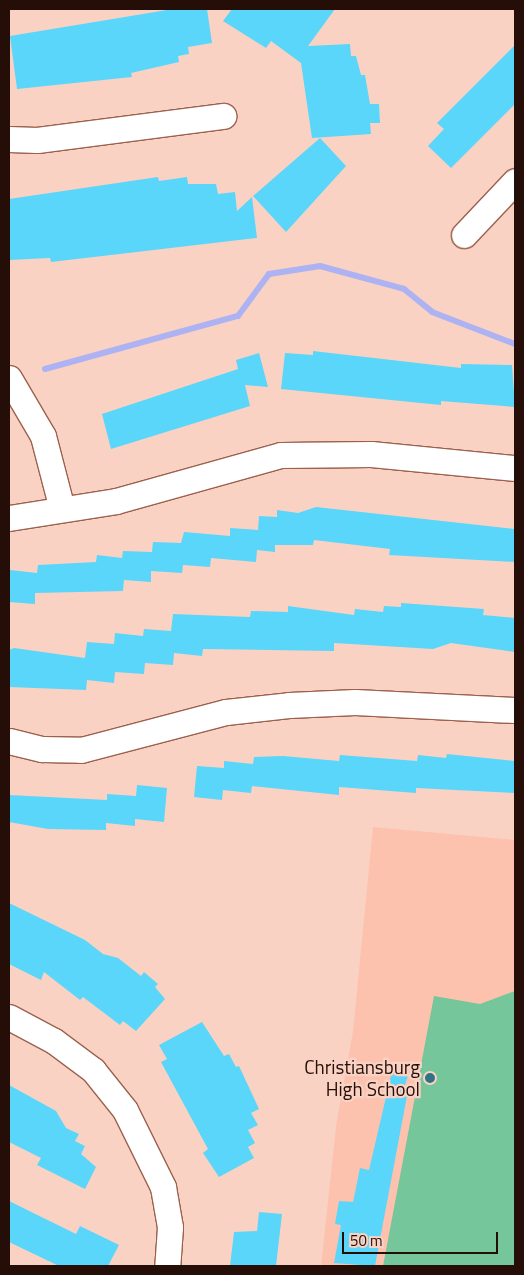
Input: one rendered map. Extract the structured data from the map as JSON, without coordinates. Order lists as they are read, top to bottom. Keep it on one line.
{"places":["Christiansburg High School"],"scale_bar":"50 m"}
